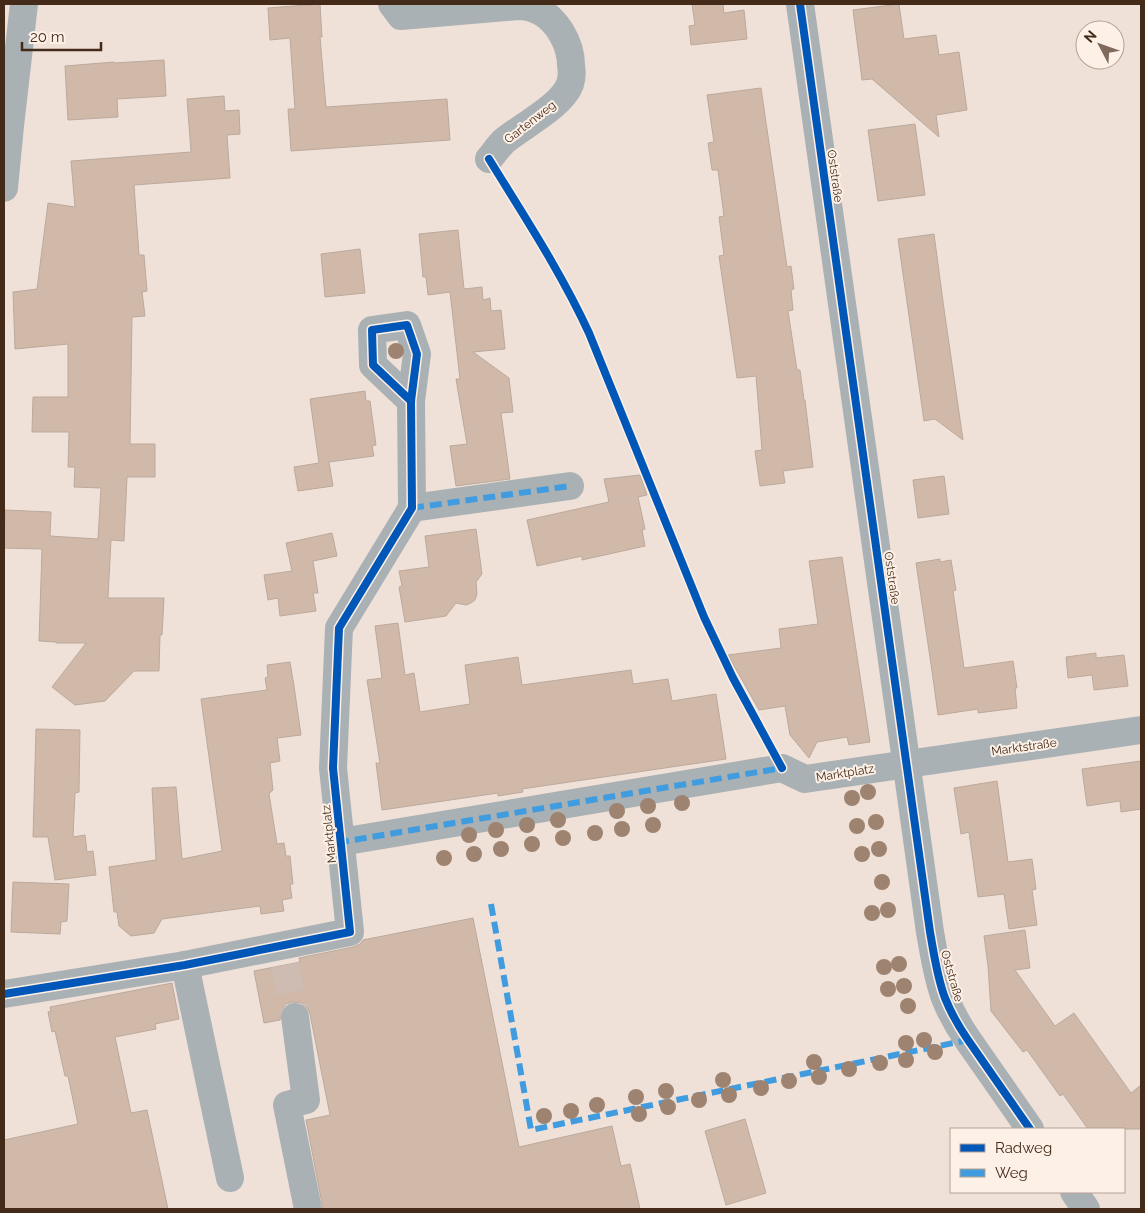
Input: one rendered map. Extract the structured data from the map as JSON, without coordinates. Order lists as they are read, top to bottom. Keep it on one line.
{"streets":{"street":["Gartenweg","Oststraße","Marktstraße","Marktplatz"]},"crossings":[["Oststraße","Marktstraße"],["Oststraße","Marktplatz"],["Marktstraße","Marktplatz"]],"legend":["Radweg","Weg"],"scale_bar":"20 m","north":"top left"}
